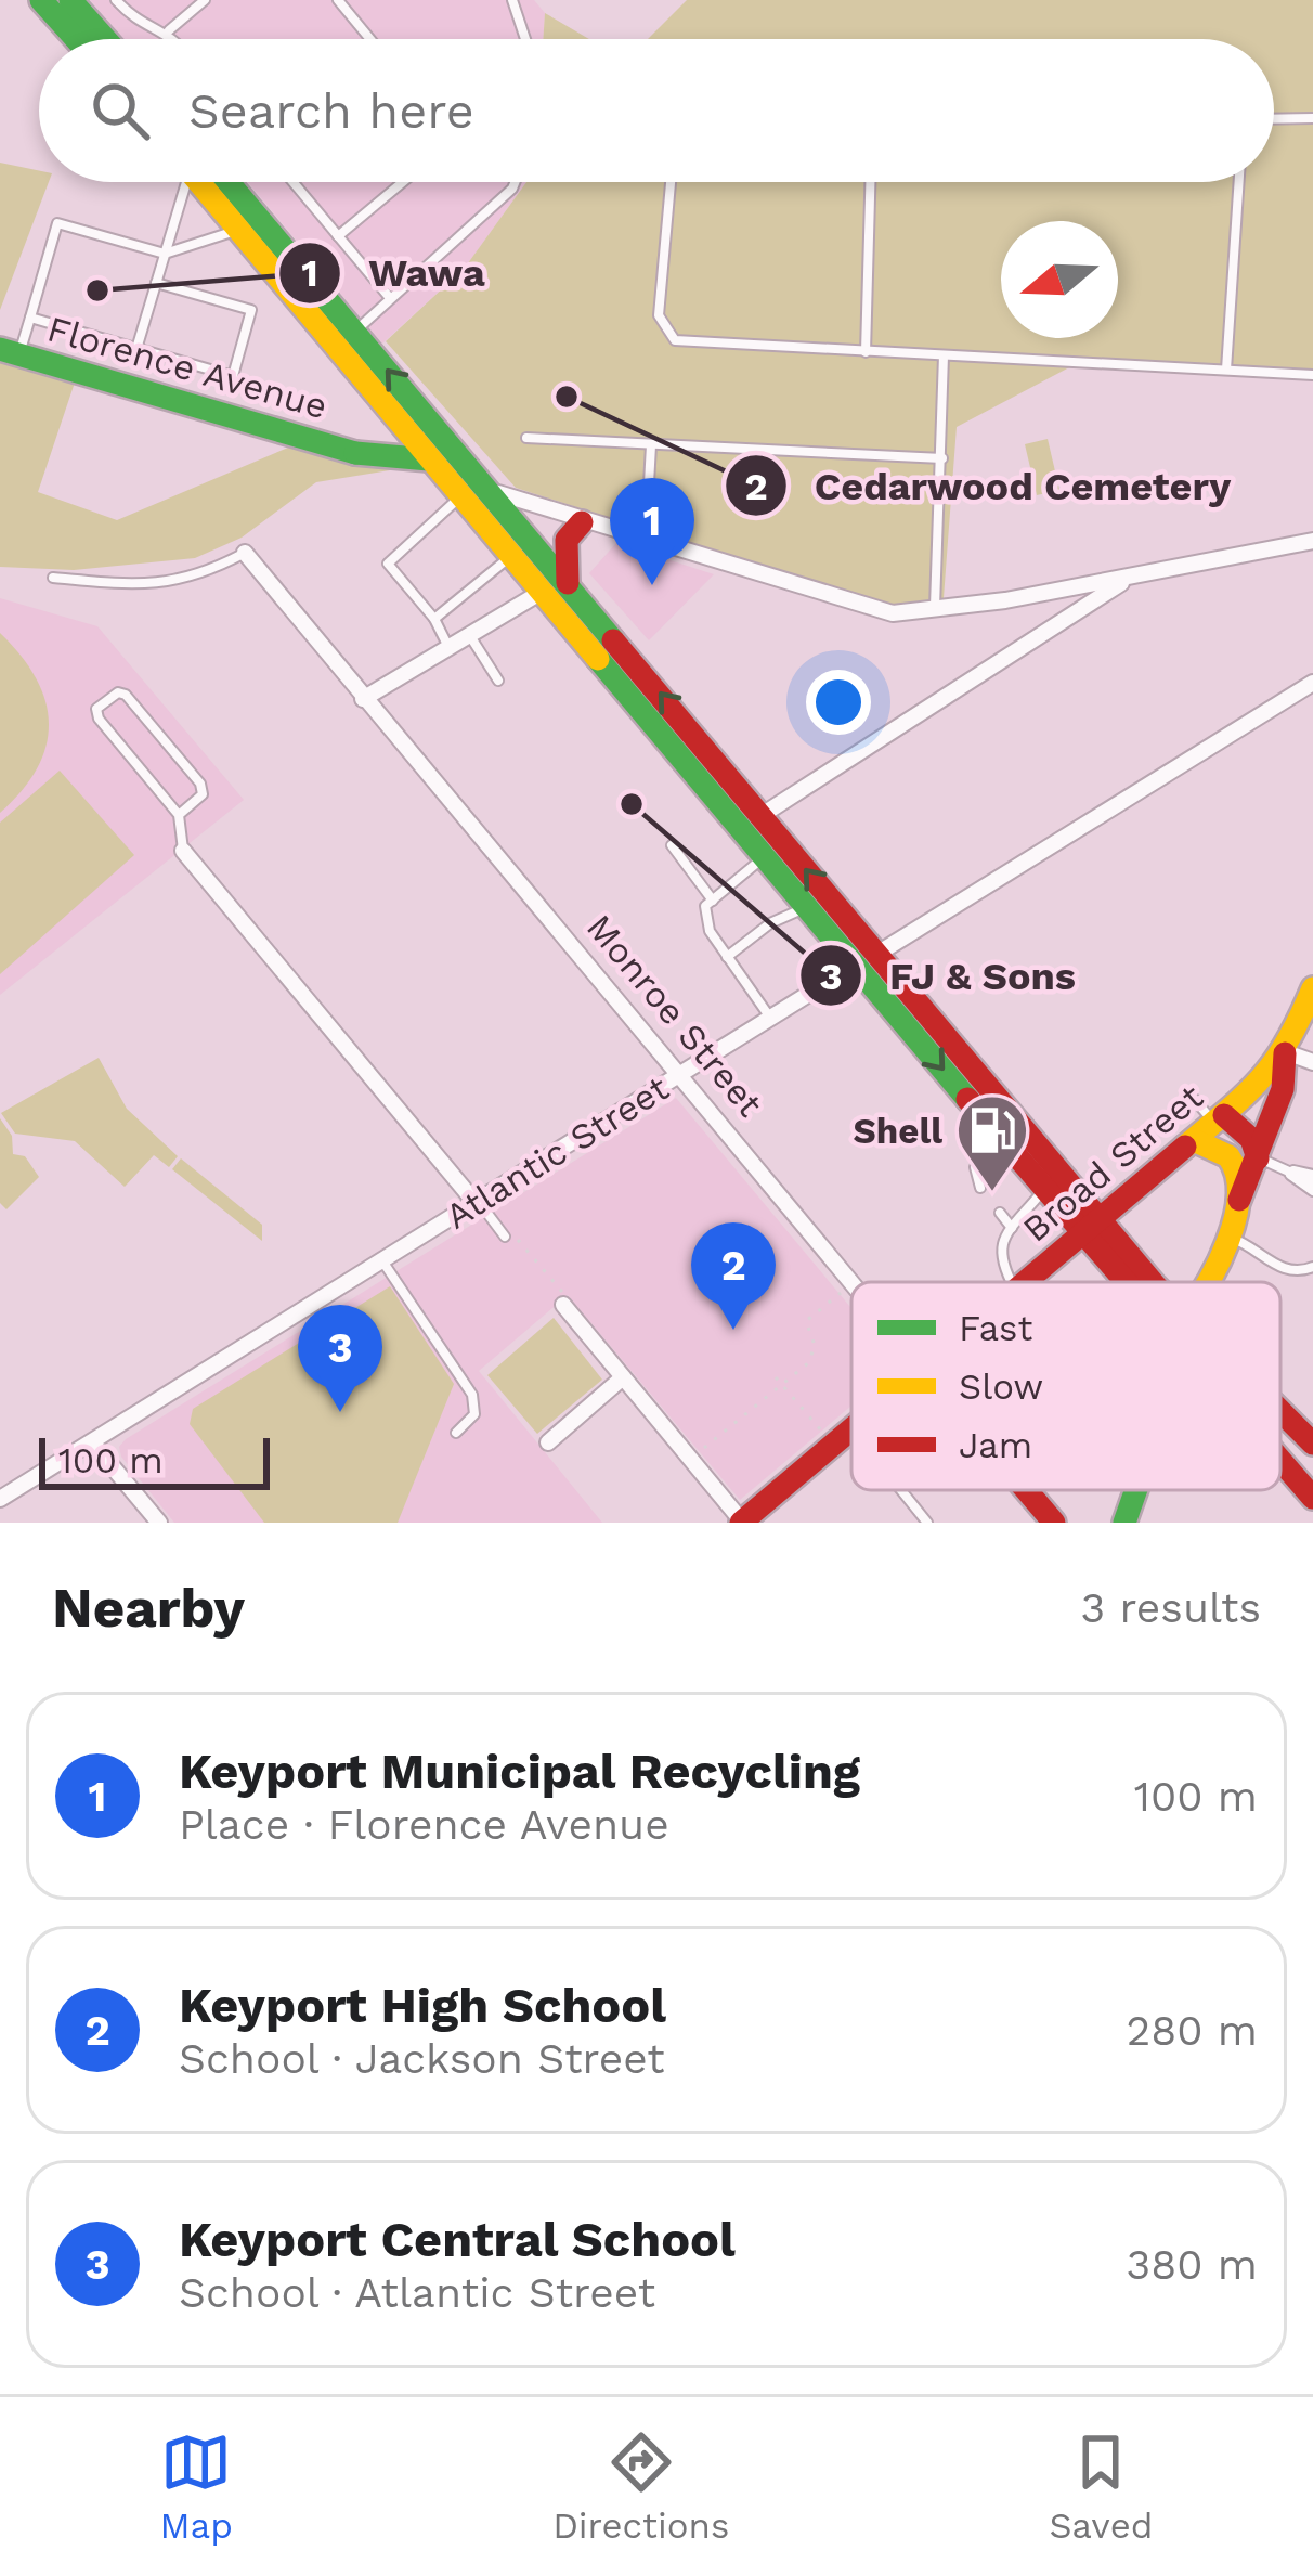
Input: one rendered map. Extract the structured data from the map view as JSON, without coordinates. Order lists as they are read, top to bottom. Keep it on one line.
{"streets":{"main road":["Florence Avenue","Monroe Street","Broad Street"],"street":["Atlantic Street"]},"crossings":[["Monroe Street","Atlantic Street"]],"places":{"other":["Wawa","Cedarwood Cemetery","FJ & Sons"],"fuel station":["Shell"]},"legend":["Fast","Slow","Jam"],"scale_bar":"100 m","north":"left","page":{"search":"Search here","pins":["1","2","3"],"scale":"100 m","heading":["Nearby","3 results"],"list":[{"mark":"1","name":"Keyport Municipal Recycling","note":"Place · Florence Avenue","value":"100 m"},{"mark":"2","name":"Keyport High School","note":"School · Jackson Street","value":"280 m"},{"mark":"3","name":"Keyport Central School","note":"School · Atlantic Street","value":"380 m"}],"nav":["Map","Directions","Saved"]}}
